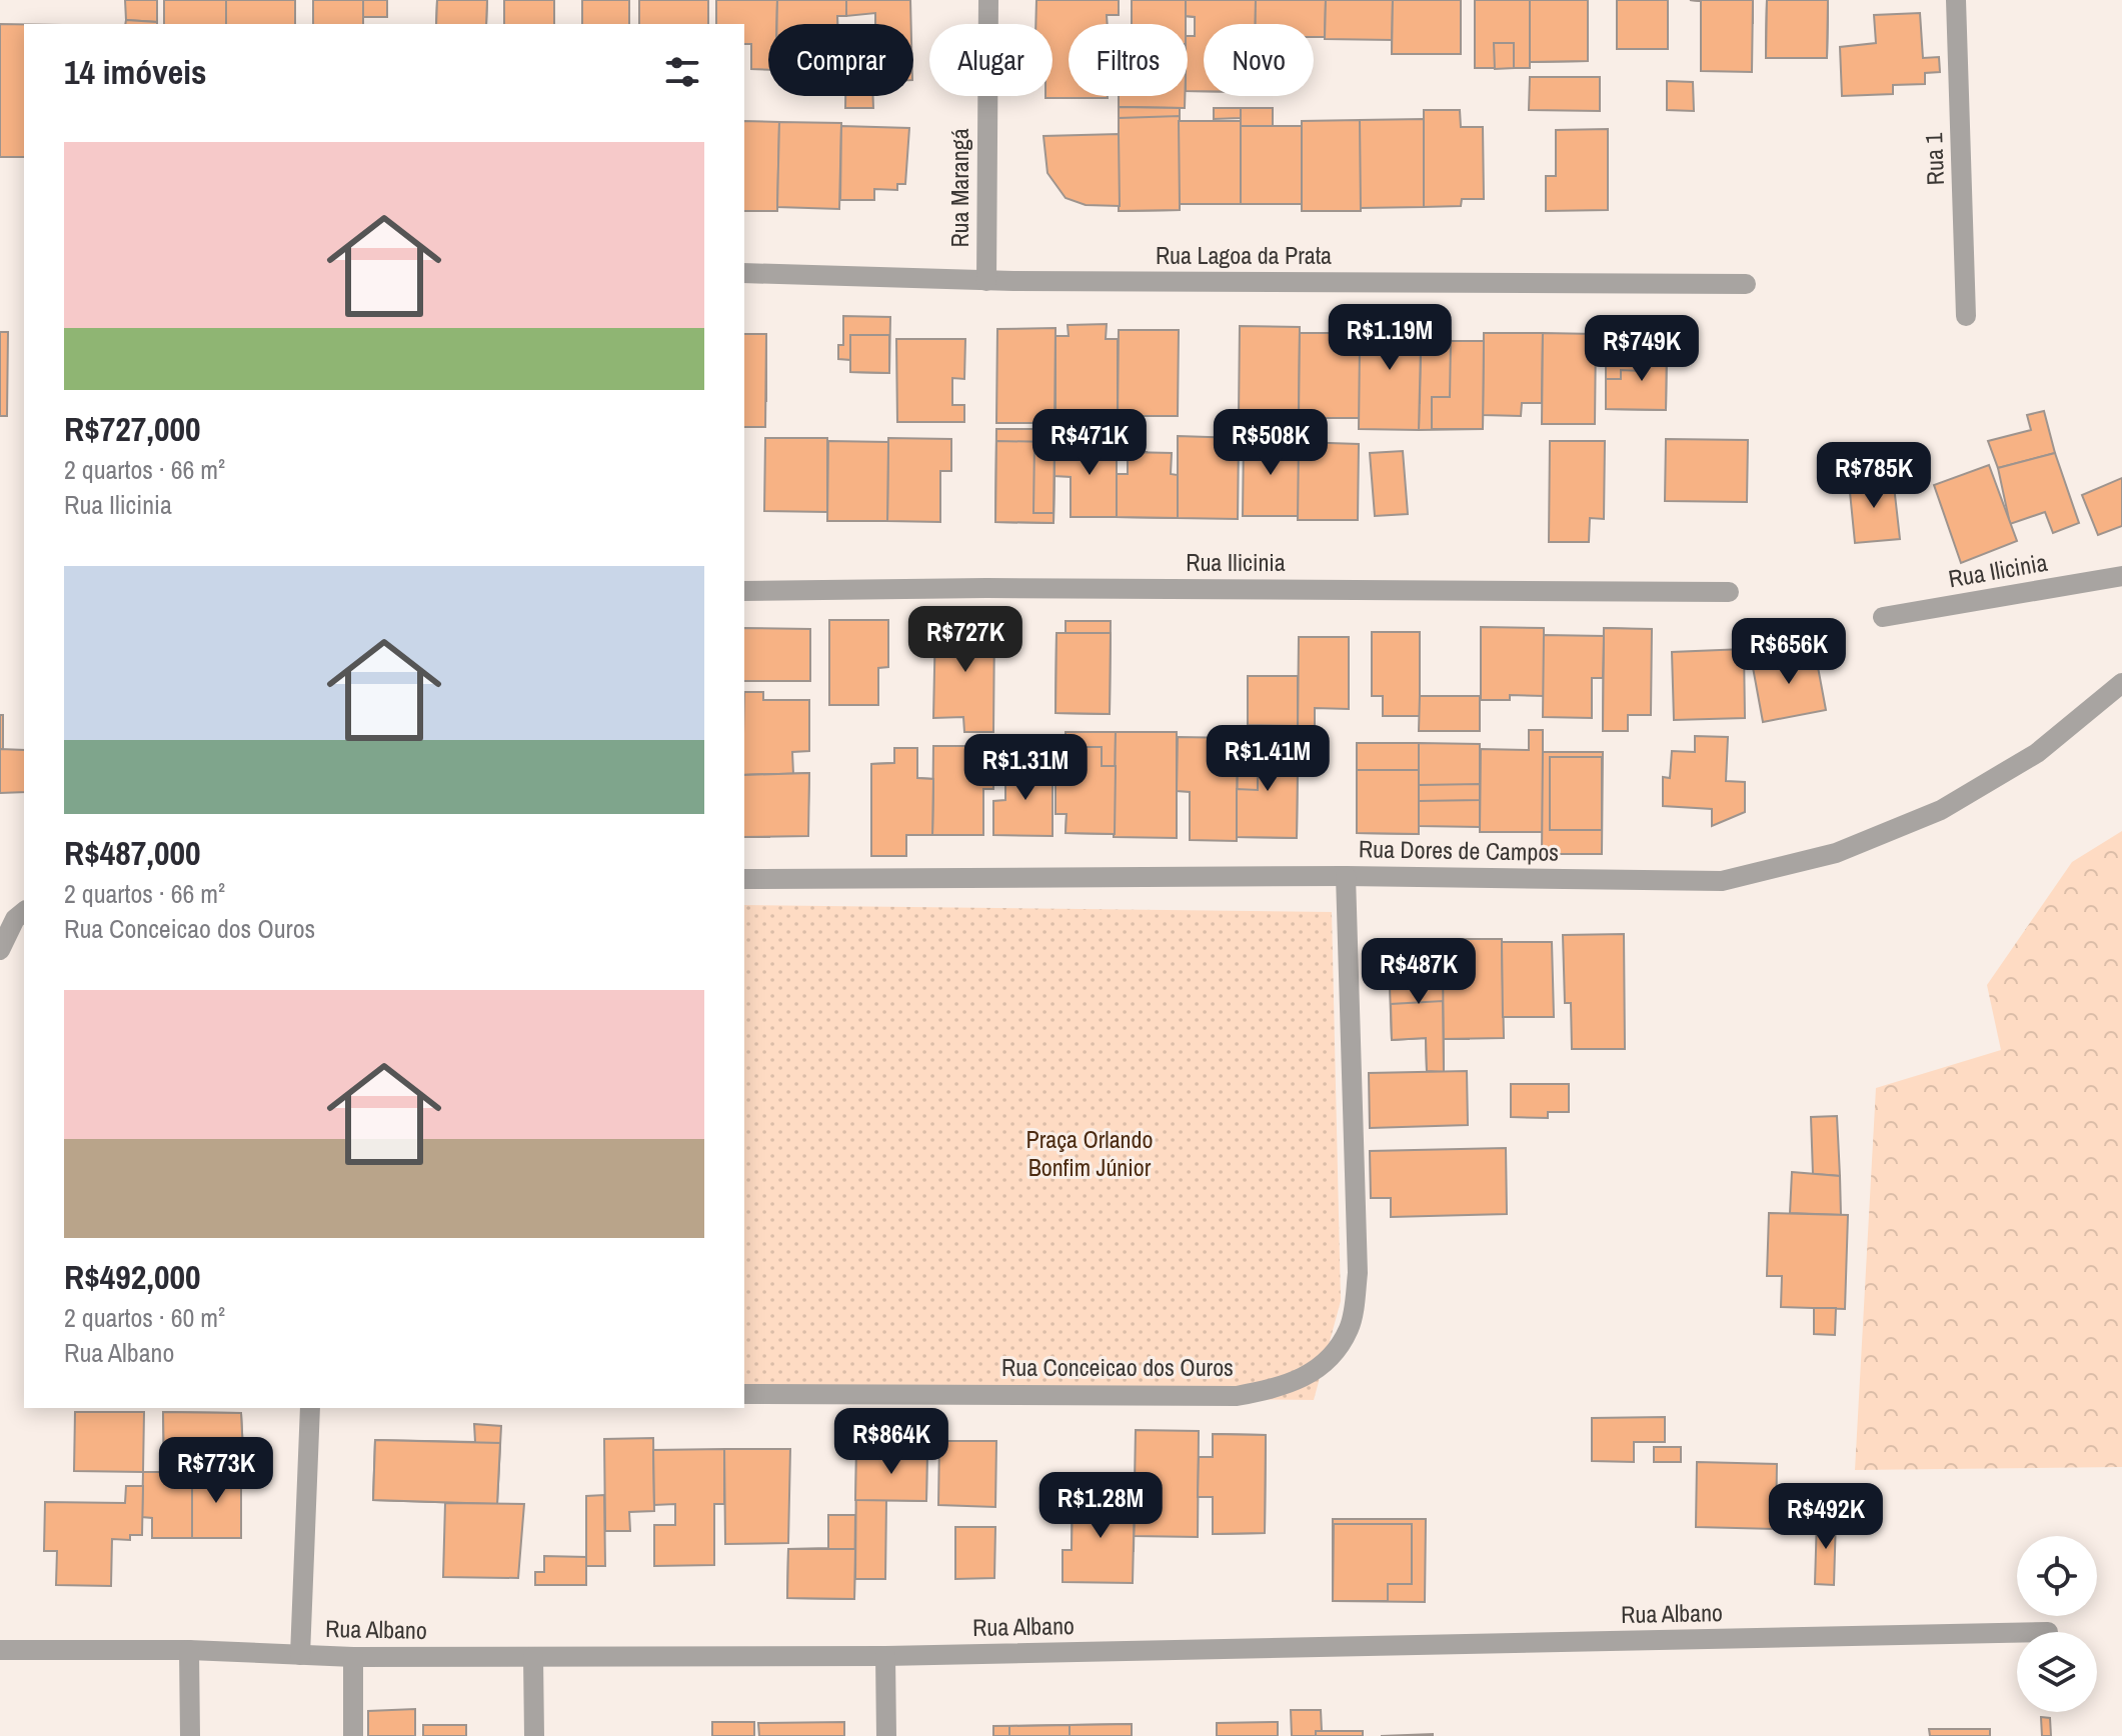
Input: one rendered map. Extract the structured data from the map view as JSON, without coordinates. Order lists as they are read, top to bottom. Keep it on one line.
{"streets":{"street":["Rua 1","Rua Marangá","Rua Lagoa da Prata","Rua Ilicinia","Rua Dores de Campos","Rua Conceicao dos Ouros","Rua Albano"]},"crossings":[["Rua Marangá","Rua Lagoa da Prata"],["Rua Dores de Campos","Rua Conceicao dos Ouros"]],"parks":["Praça Orlando Bonfim Júnior"],"page":{"chip":["Comprar","Alugar","Filtros","Novo"],"heading":"14 imóveis","list":[{"name":"R$727,000","note":"2 quartos · 66 m² · Rua Ilicinia"},{"name":"R$487,000","note":"2 quartos · 66 m² · Rua Conceicao dos Ouros"},{"name":"R$492,000","note":"2 quartos · 60 m² · Rua Albano"}],"price":["R$1.19M","R$749K","R$471K","R$508K","R$785K","R$727K","R$656K","R$1.41M","R$1.31M","R$487K","R$864K","R$773K","R$1.28M","R$492K"]}}
